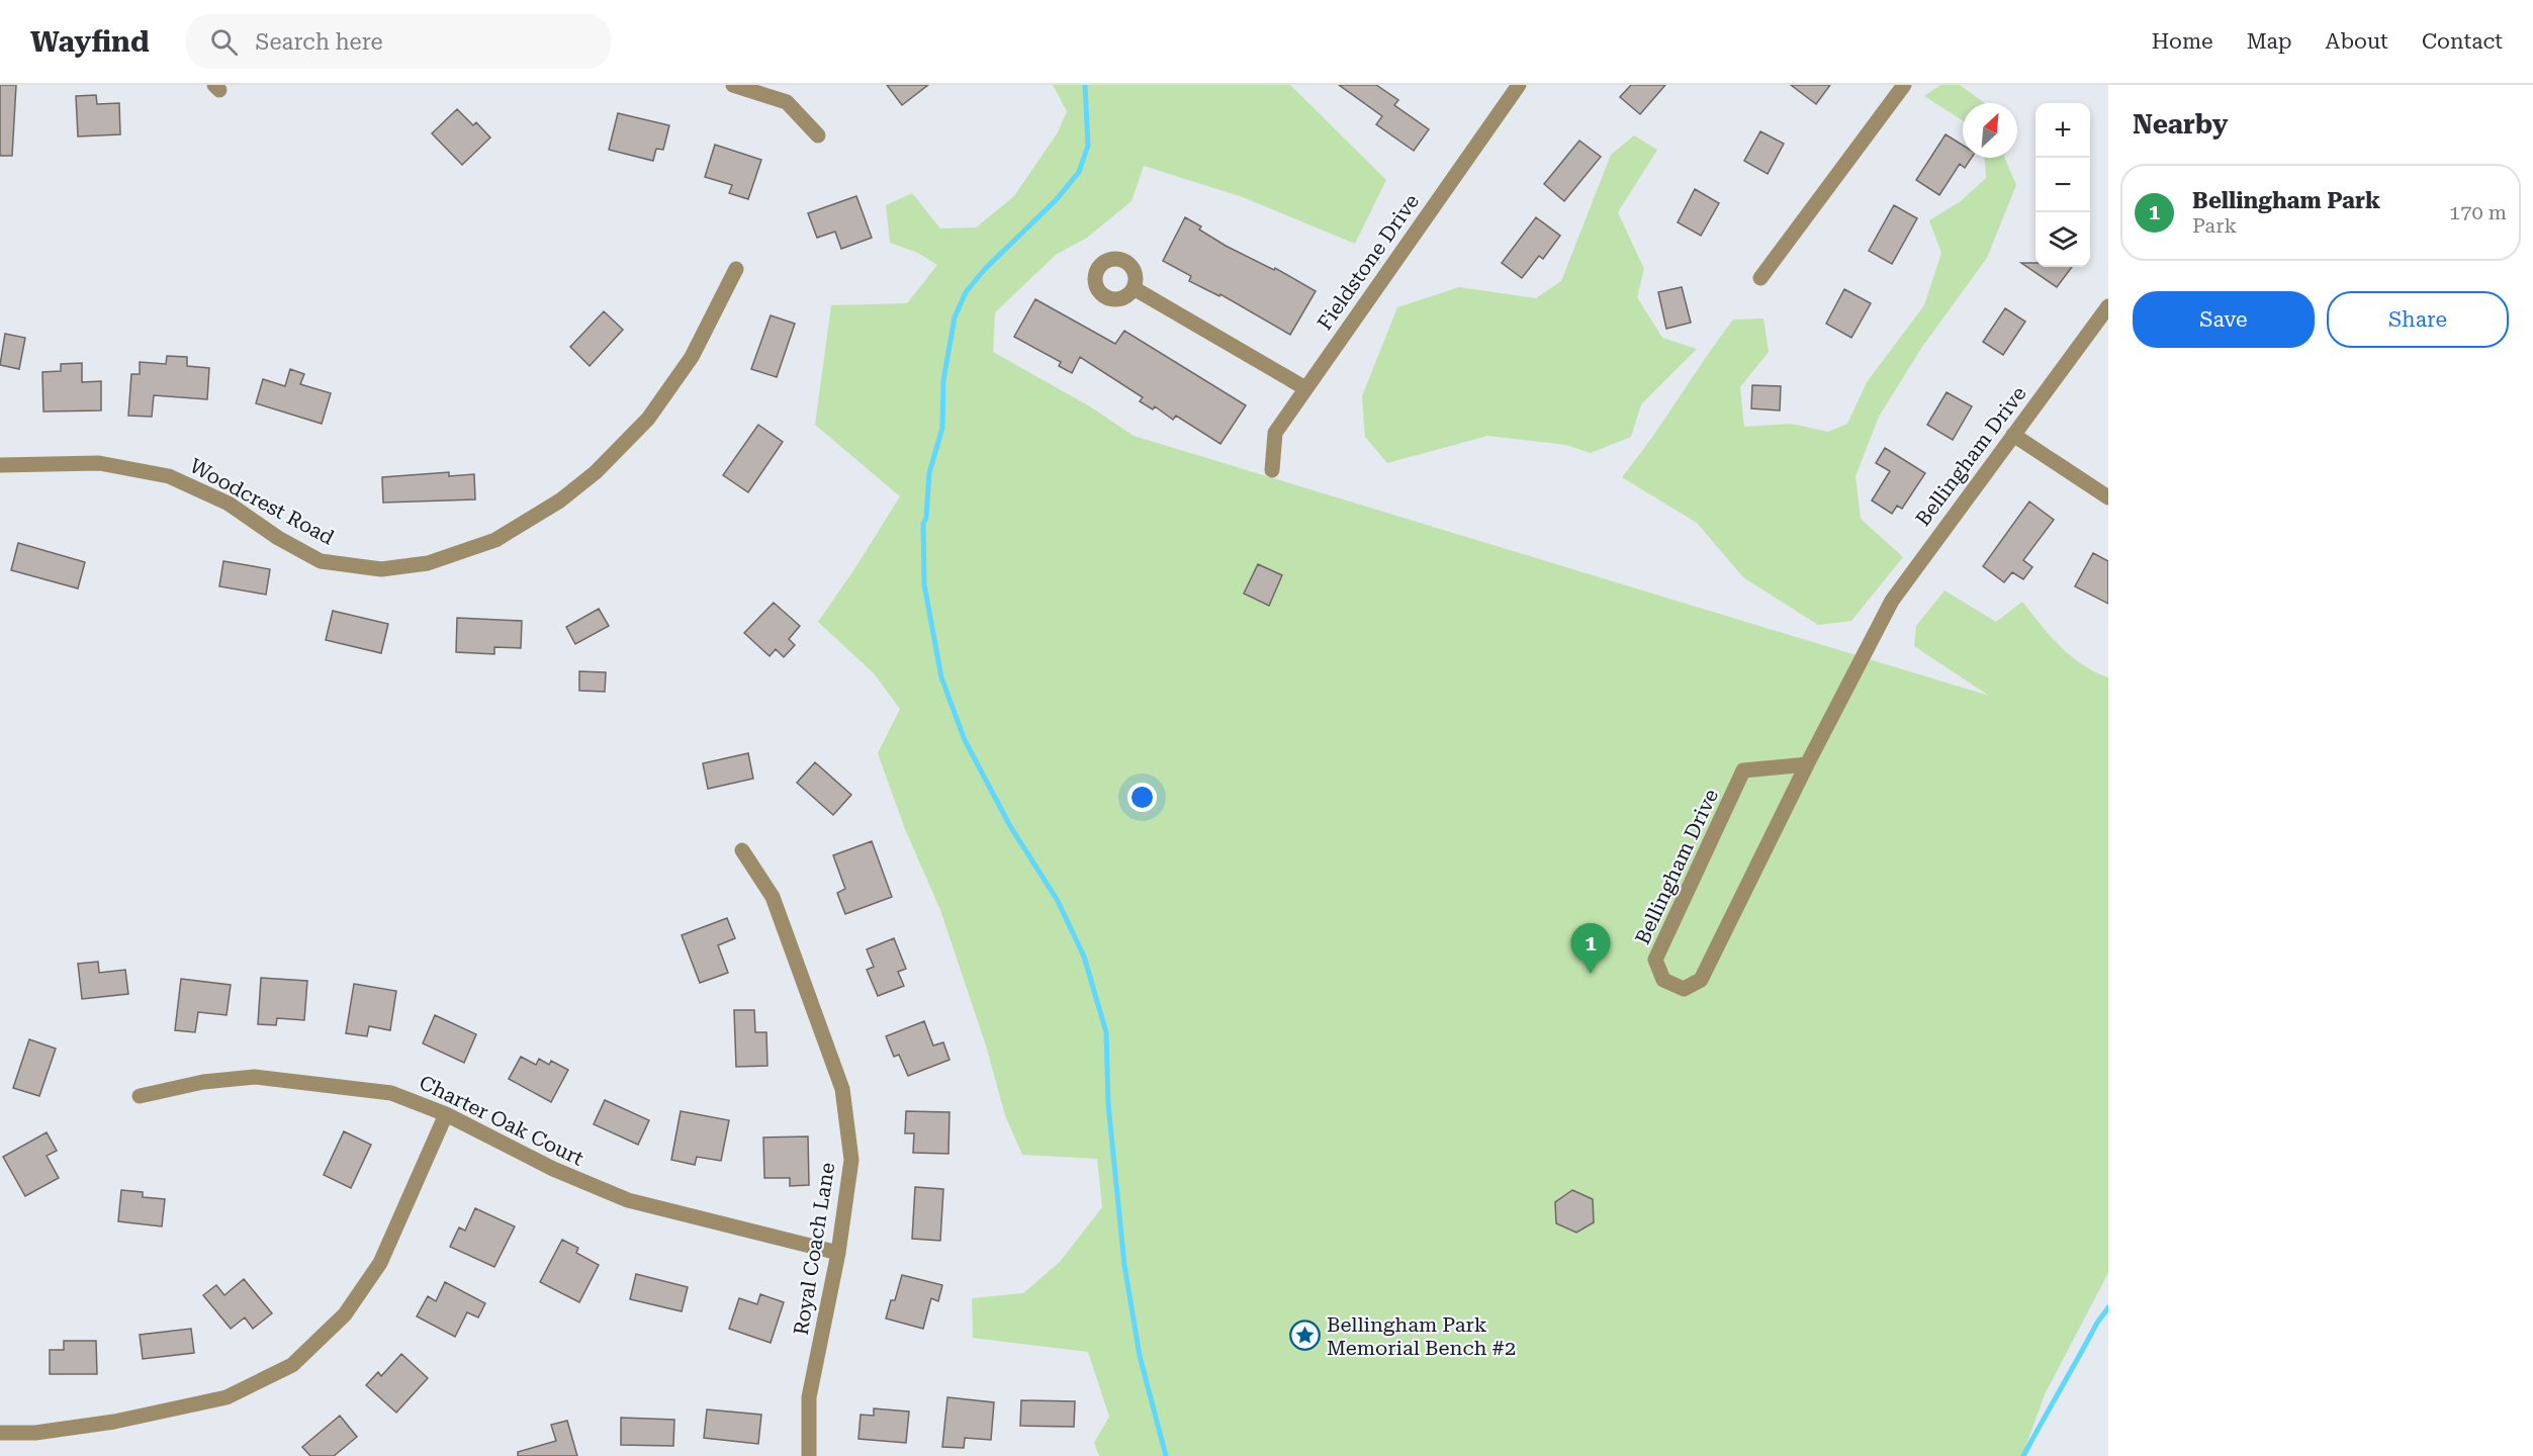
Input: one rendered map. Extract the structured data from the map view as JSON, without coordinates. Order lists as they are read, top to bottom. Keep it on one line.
{"streets":{"street":["Fieldstone Drive","Bellingham Drive","Woodcrest Road","Charter Oak Court","Royal Coach Lane"]},"crossings":[["Charter Oak Court","Royal Coach Lane"]],"places":{"place":["Bellingham Park Memorial Bench #2"]},"north":"top right","page":{"header":"Wayfind","search":"Search here","nav":["Home","Map","About","Contact"],"heading":"Nearby","map_buttons":["+","−"],"list":[{"mark":"1","name":"Bellingham Park","note":"Park","value":"170 m"}],"buttons":["Save","Share"],"pins":"1"}}
